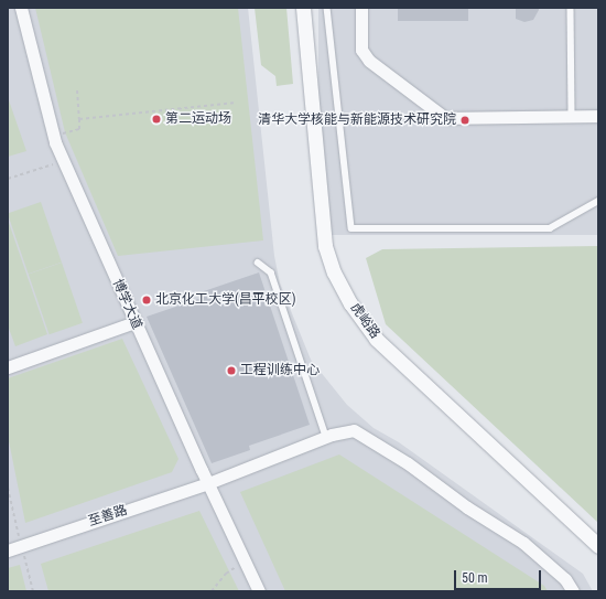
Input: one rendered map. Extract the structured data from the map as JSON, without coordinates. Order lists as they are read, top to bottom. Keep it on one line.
{"streets":{"street":["博学大道","虎峪路","至善路"]},"crossings":[["博学大道","至善路"]],"places":["第二运动场","清华大学核能与新能源技术研究院","北京化工大学(昌平校区)","工程训练中心"],"scale_bar":"50 m"}
